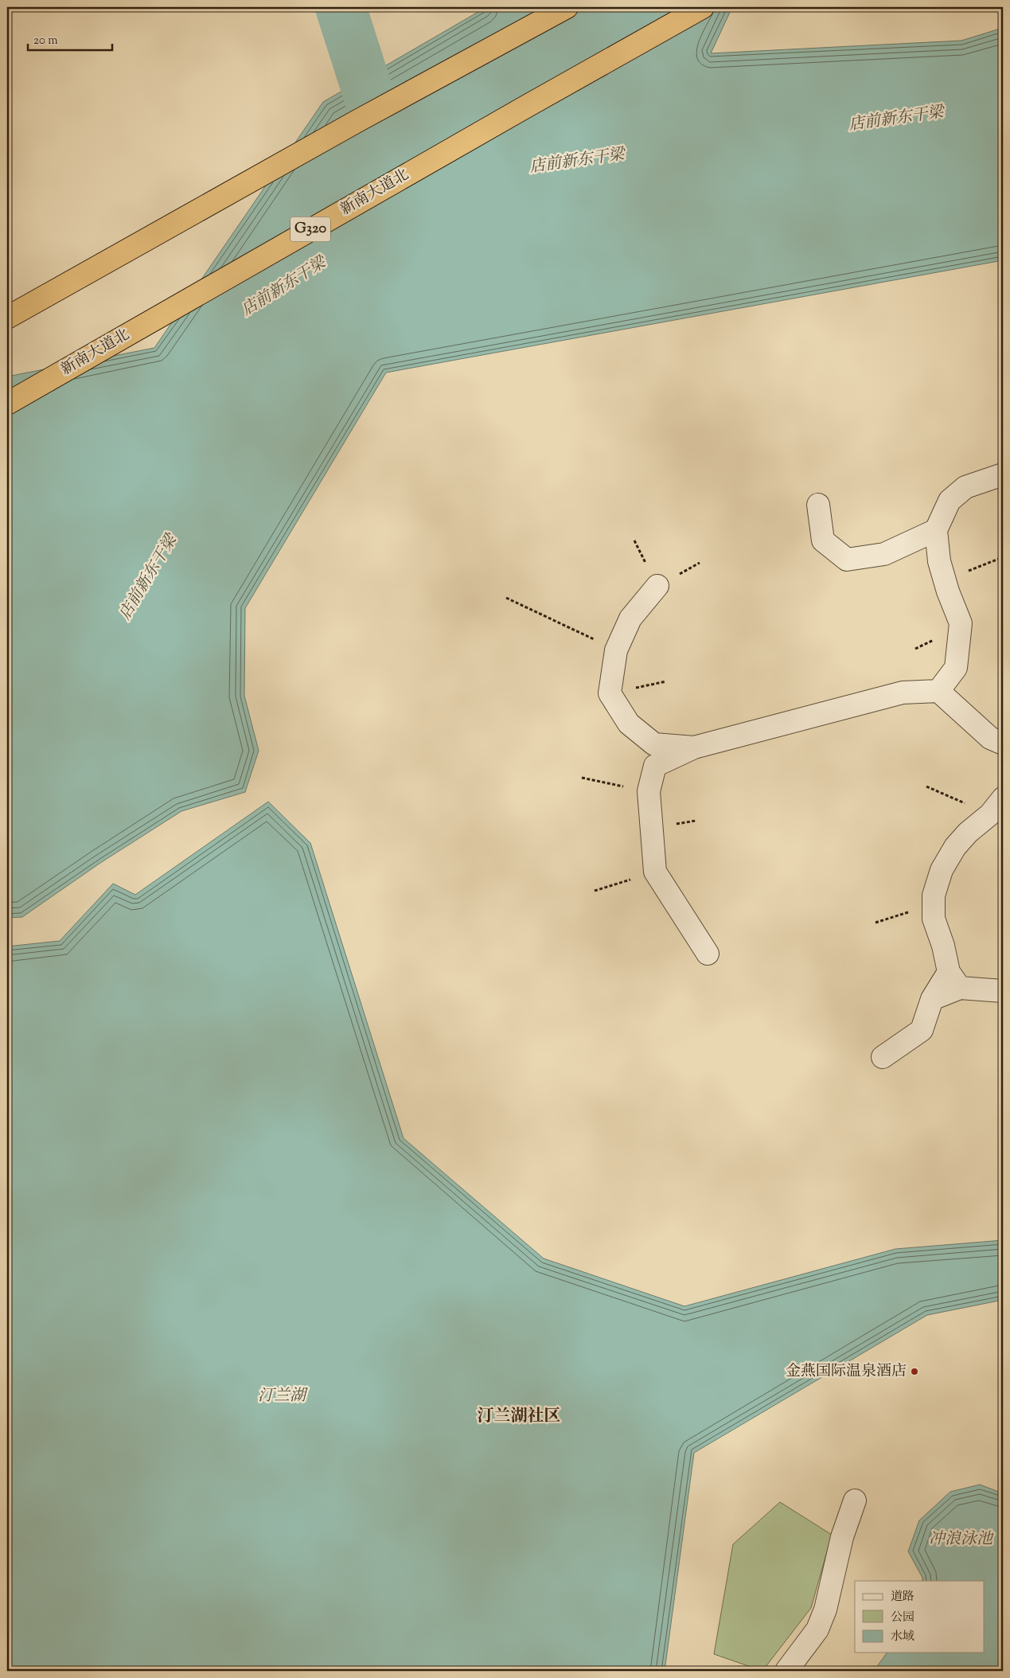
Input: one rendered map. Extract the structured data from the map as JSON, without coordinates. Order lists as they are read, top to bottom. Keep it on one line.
{"streets":{"highway":["新南大道北","G320"]},"districts":["汀兰湖社区"],"water":["店前新东干梁","汀兰湖","冲浪泳池"],"places":["金燕国际温泉酒店"],"legend":["道路","公园","水域"],"scale_bar":"20 m"}
